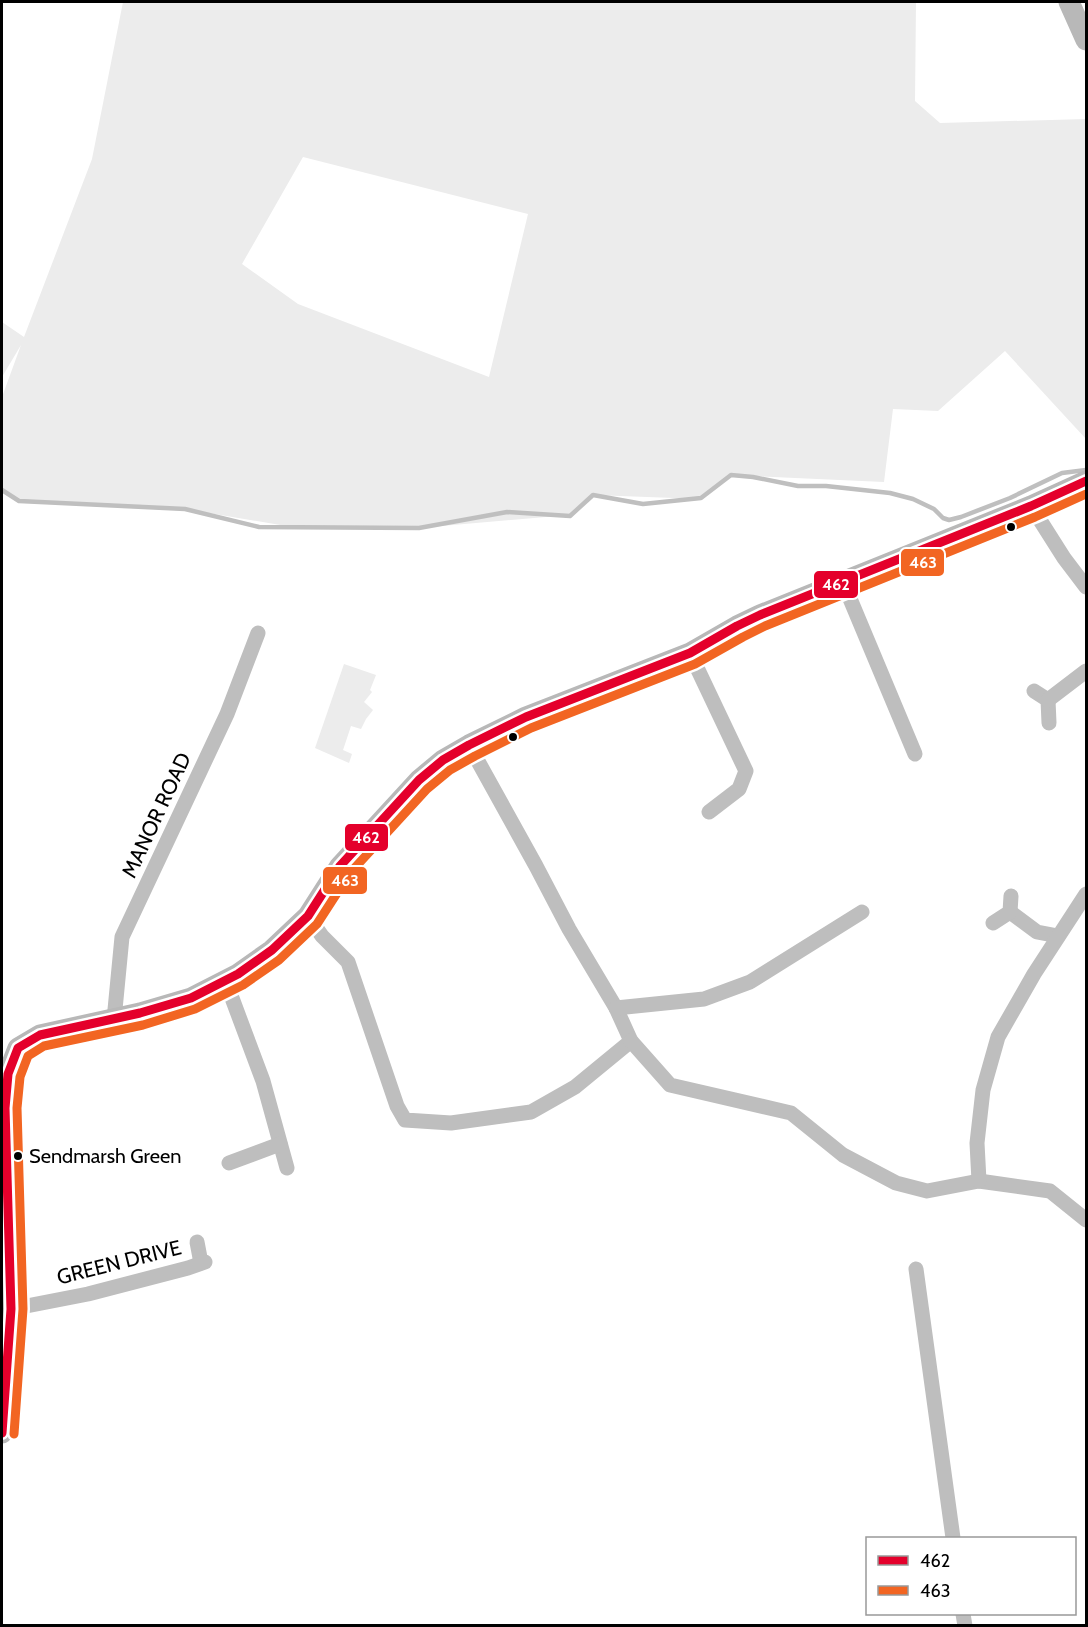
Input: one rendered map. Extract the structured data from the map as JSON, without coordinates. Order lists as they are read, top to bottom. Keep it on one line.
{"streets":{"street":["MANOR ROAD","GREEN DRIVE"]},"places":["Sendmarsh Green"],"lines":["transit line 462","transit line 463"],"legend":["462","463"]}
